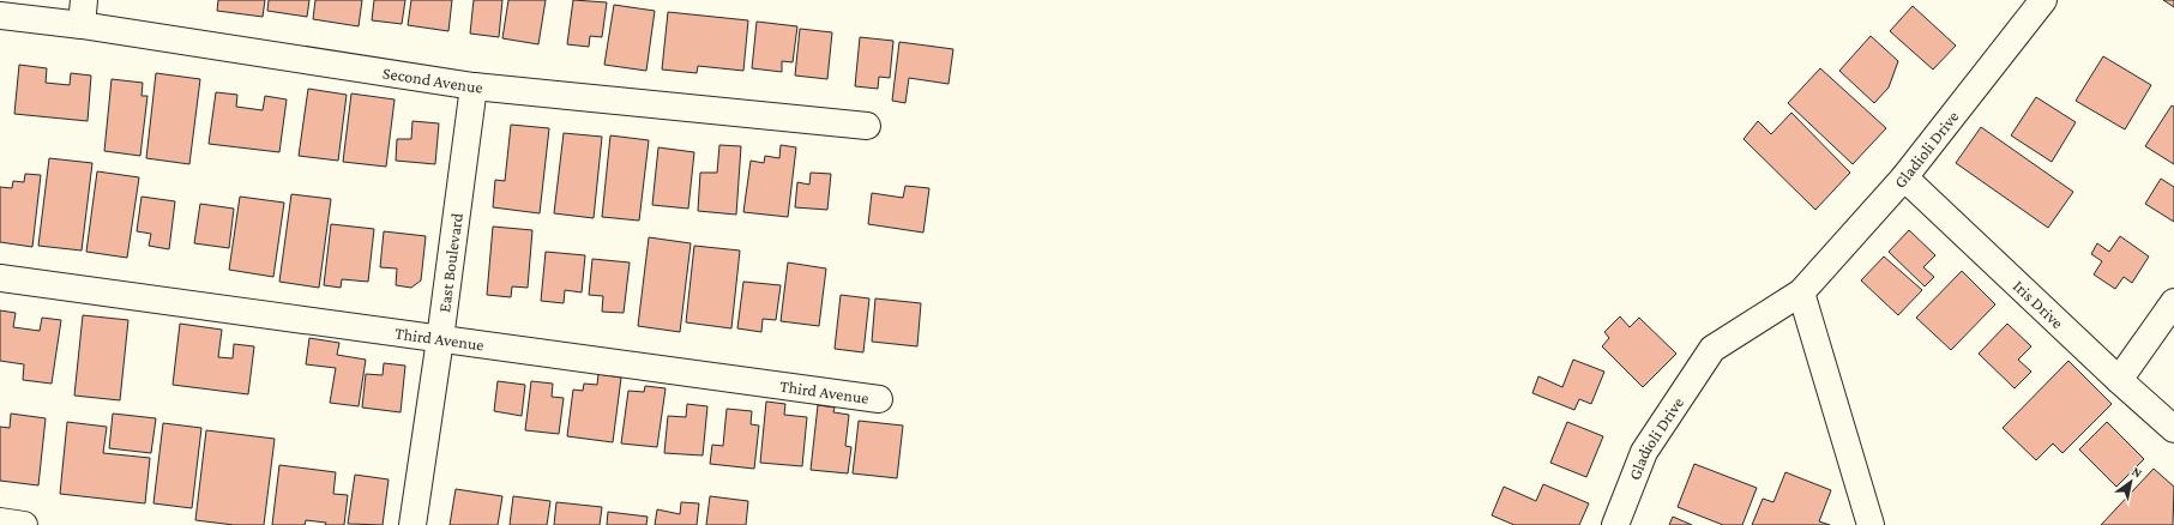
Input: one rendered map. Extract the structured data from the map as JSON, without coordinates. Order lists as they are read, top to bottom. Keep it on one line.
{"streets":{"street":["Second Avenue","Gladioli Drive","East Boulevard","Iris Drive","Third Avenue"]},"crossings":[["Second Avenue","East Boulevard"],["Gladioli Drive","Iris Drive"],["East Boulevard","Third Avenue"]],"north":"top right"}
